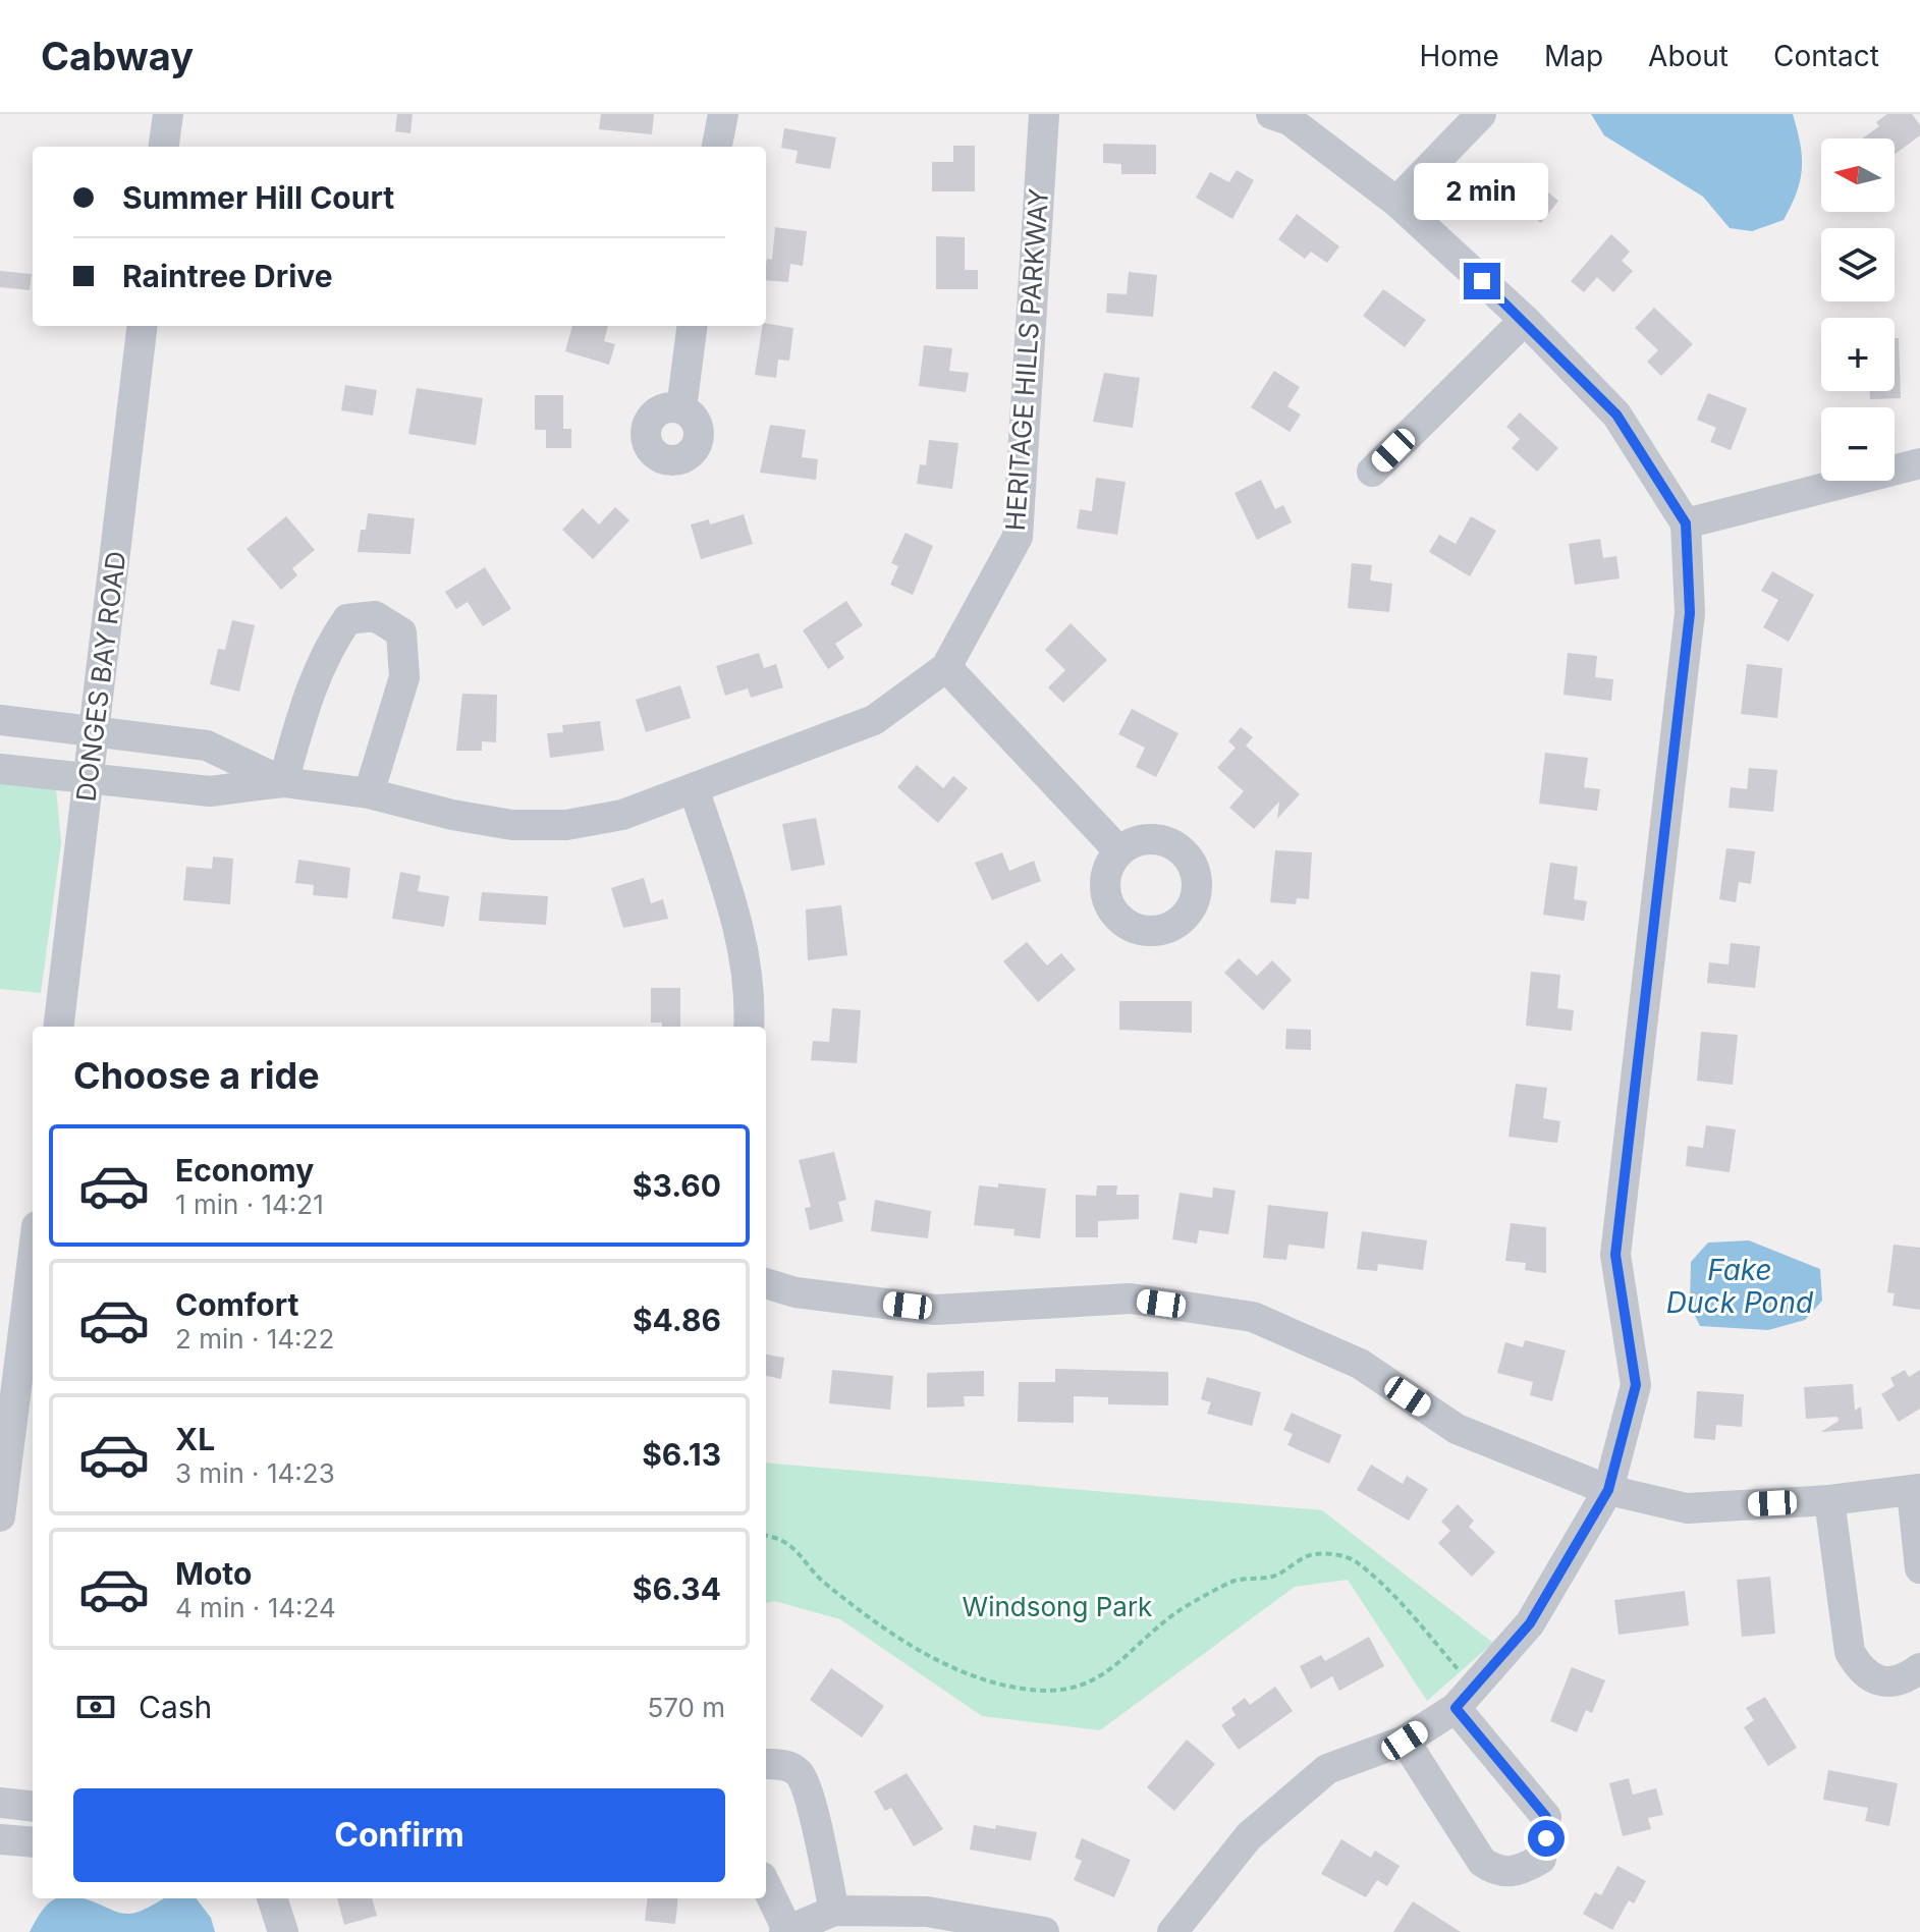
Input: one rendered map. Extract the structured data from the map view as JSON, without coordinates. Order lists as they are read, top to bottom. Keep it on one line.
{"streets":{"street":["HERITAGE HILLS PARKWAY","DONGES BAY ROAD"]},"crossings":[["HERITAGE HILLS PARKWAY","DONGES BAY ROAD"]],"water":["Fake Duck Pond"],"parks":["Windsong Park"],"north":"left","page":{"header":"Cabway","nav":["Home","Map","About","Contact"],"map_buttons":["+","−"],"banner":["Summer Hill Court","Raintree Drive"],"bubble":"2 min","heading":"Choose a ride","list":[{"name":"Economy","note":"1 min · 14:21","value":"$3.60"},{"name":"Comfort","note":"2 min · 14:22","value":"$4.86"},{"name":"XL","note":"3 min · 14:23","value":"$6.13"},{"name":"Moto","note":"4 min · 14:24","value":"$6.34"}],"pay":["Cash","570 m"],"buttons":"Confirm"}}
